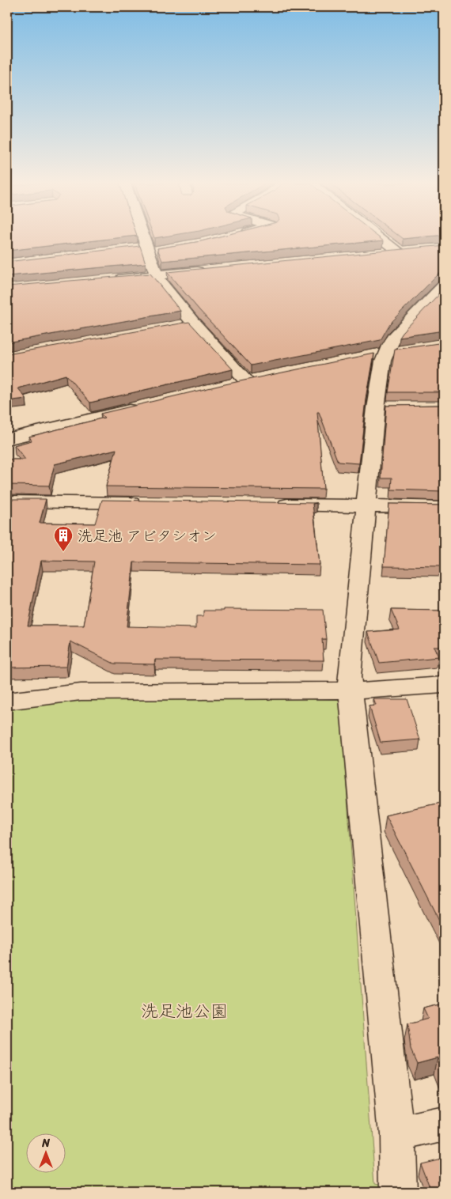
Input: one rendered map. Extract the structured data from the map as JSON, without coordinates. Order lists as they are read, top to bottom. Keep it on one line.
{"parks":["洗足池公園"],"places":{"building":["洗足池 アビタシオン"]},"north":"top"}
